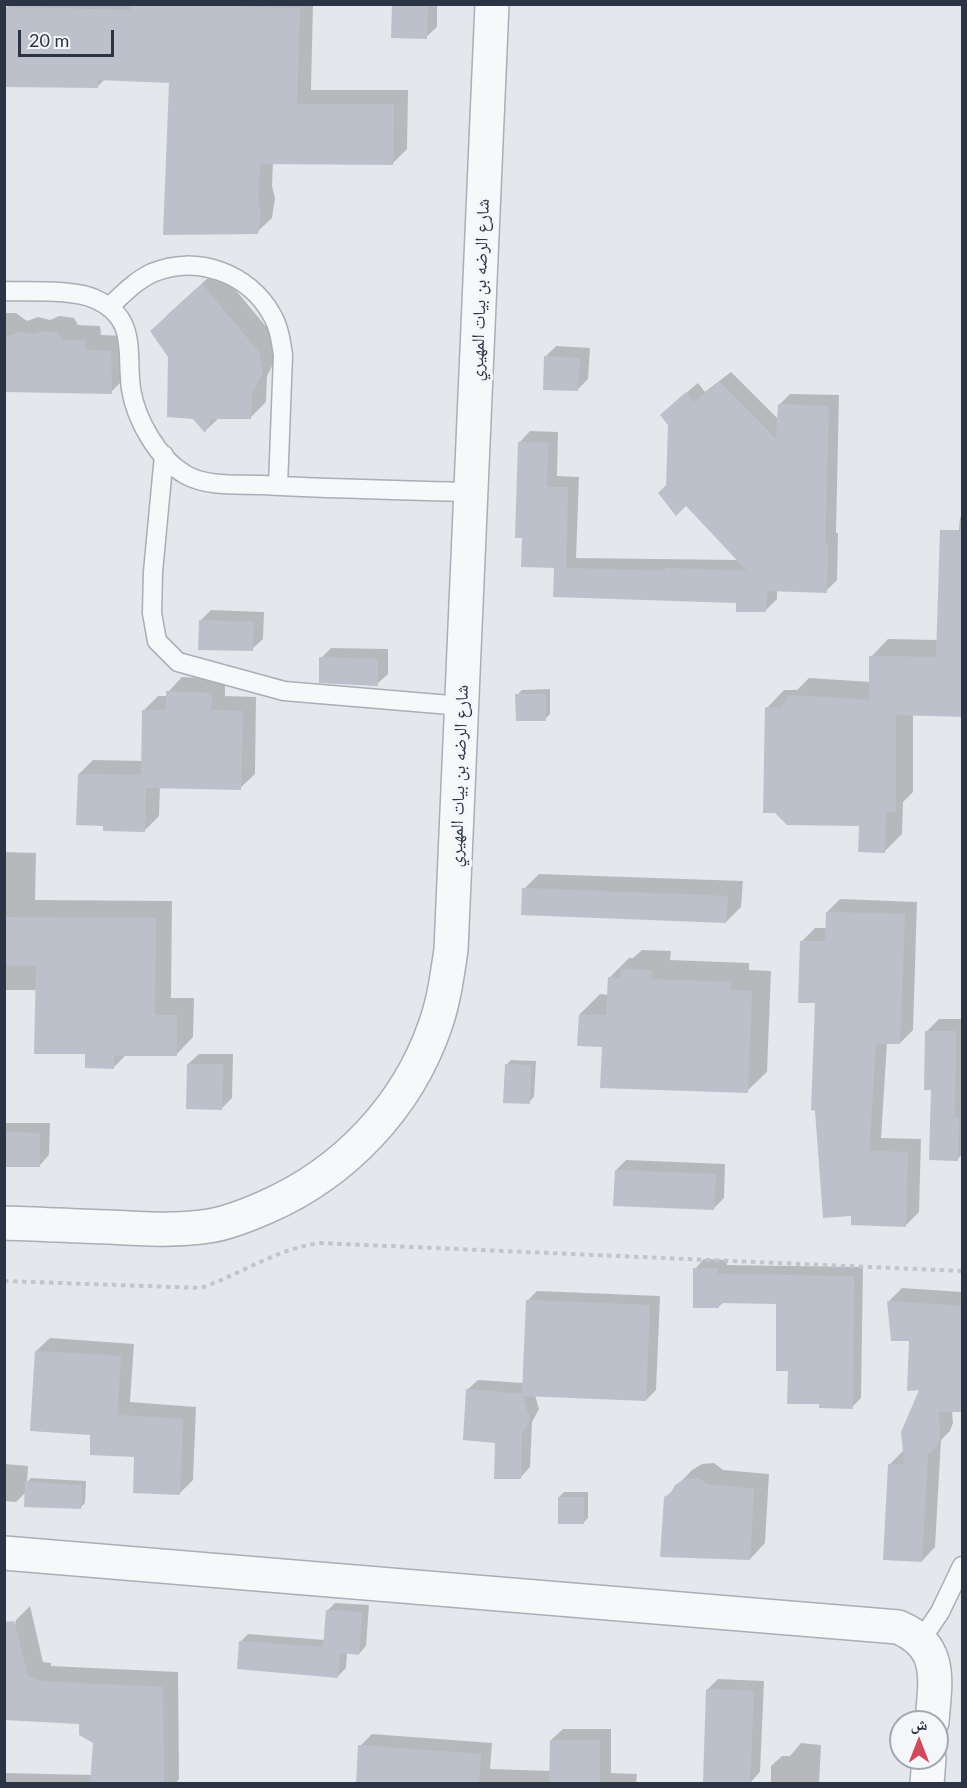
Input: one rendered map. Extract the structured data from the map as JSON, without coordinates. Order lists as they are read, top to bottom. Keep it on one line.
{"streets":{"street":["شارع الرضه بن بيات المهيري"]},"scale_bar":"20 m","north":"top"}
